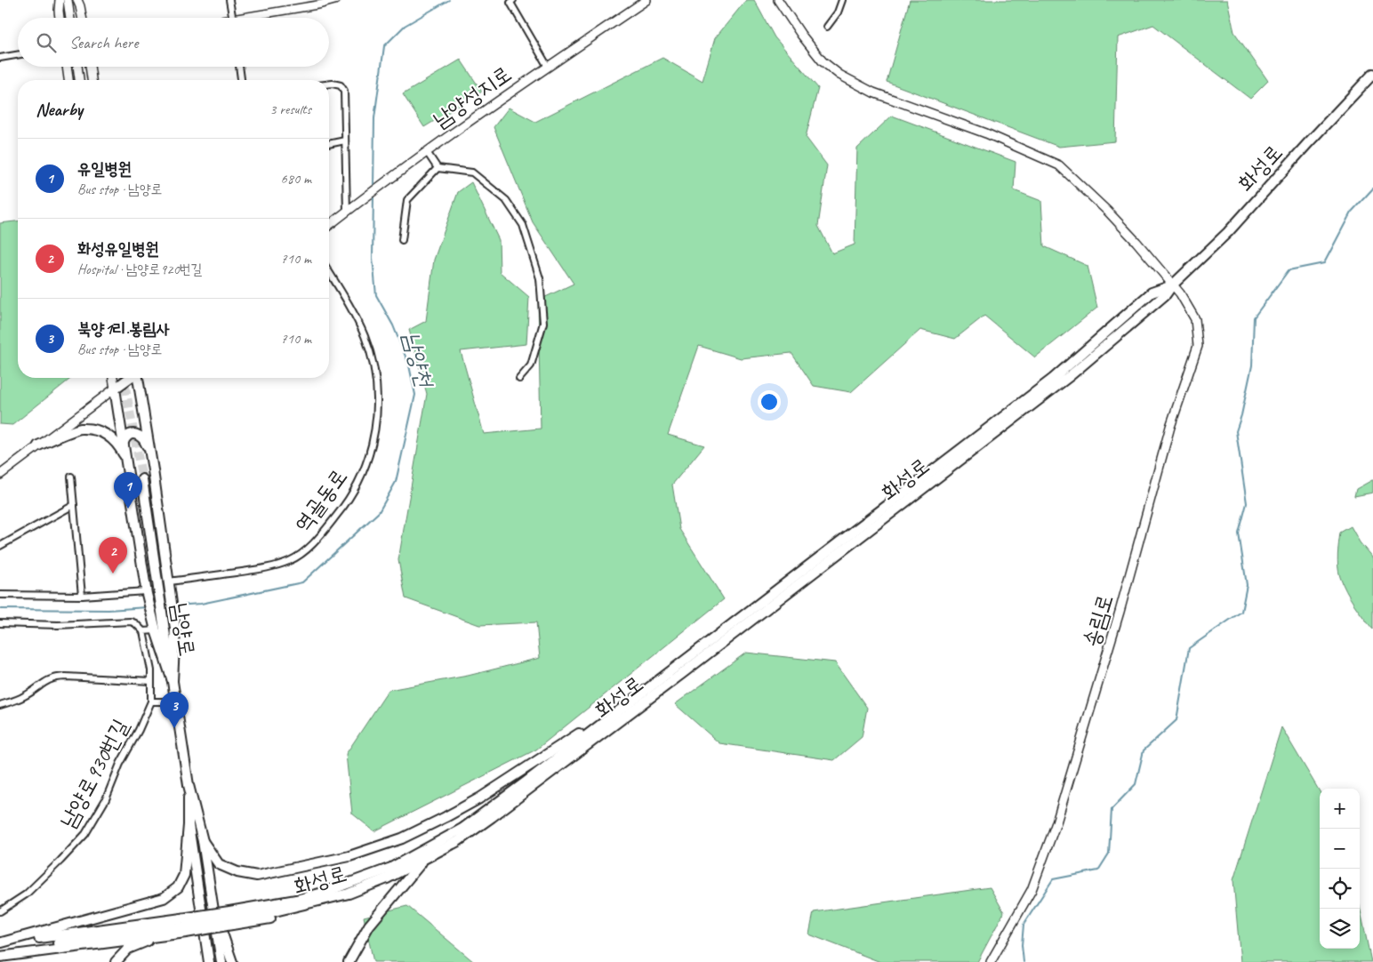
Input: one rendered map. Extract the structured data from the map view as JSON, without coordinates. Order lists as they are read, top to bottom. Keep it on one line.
{"streets":{"main road":["남양성지로","화성로","송림로","남양로"],"street":["역골동로","남양로930번길"]},"crossings":[["화성로","송림로"]],"water":["남양천"],"page":{"search":"Search here","heading":["Nearby","3 results"],"list":[{"mark":"1","name":"유일병원","note":"Bus stop · 남양로","value":"680 m"},{"mark":"2","name":"화성유일병원","note":"Hospital · 남양로920번길","value":"710 m"},{"mark":"3","name":"북양1리.봉림사","note":"Bus stop · 남양로","value":"710 m"}],"pins":["1","2","3"],"map_buttons":["+","−"]}}
